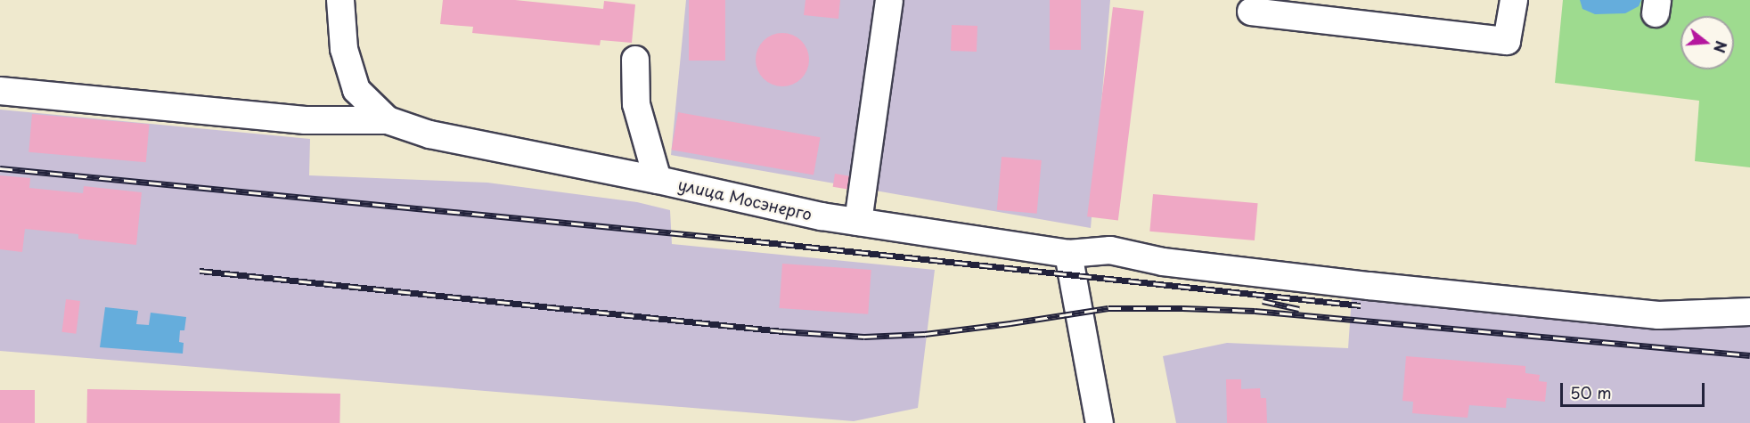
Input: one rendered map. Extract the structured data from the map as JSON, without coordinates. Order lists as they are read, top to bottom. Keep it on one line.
{"streets":{"street":["улица Мосэнерго"]},"scale_bar":"50 m","north":"right"}
